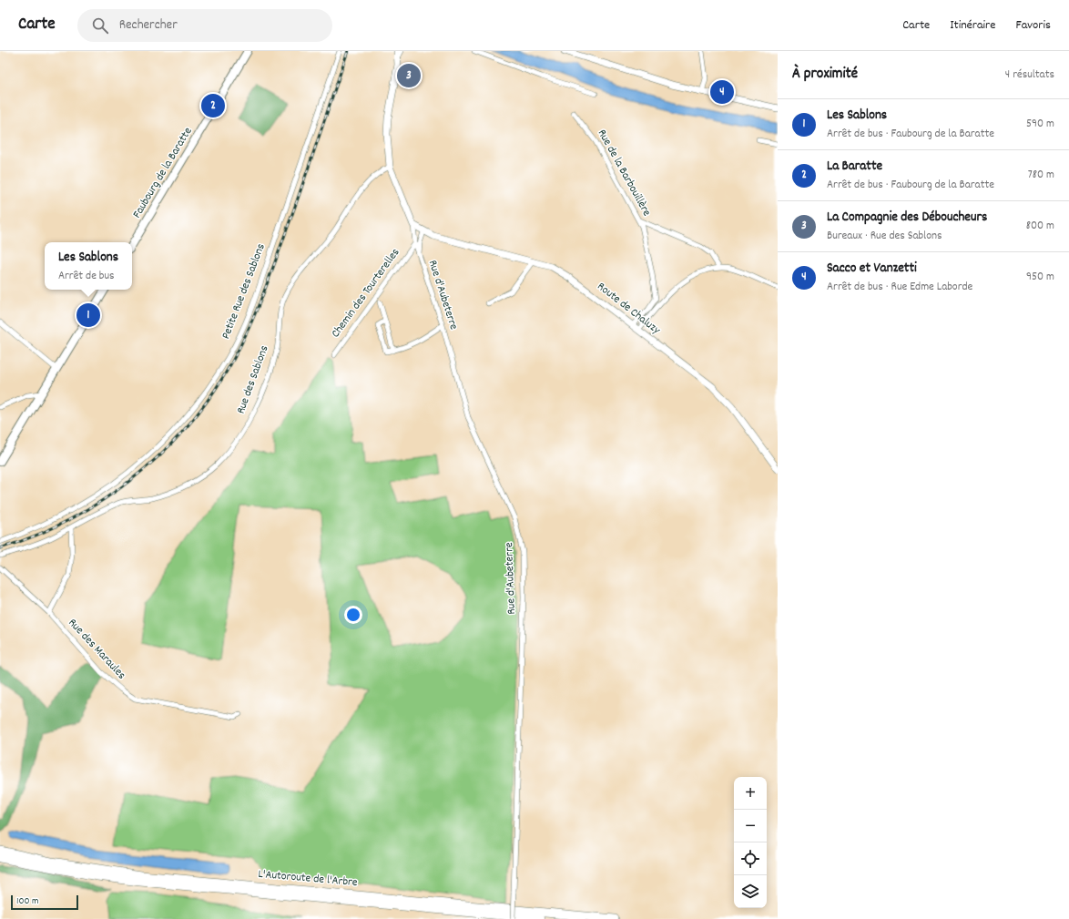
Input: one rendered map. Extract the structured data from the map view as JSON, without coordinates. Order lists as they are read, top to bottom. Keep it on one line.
{"streets":{"highway":["L'Autoroute de l'Arbre"],"main road":["Faubourg de la Baratte"],"street":["Rue de la Barbouillère","Petite Rue des Sablons","Chemin des Tourterelles","Rue d'Aubeterre","Route de Chaluzy","Rue des Sablons","Rue des Maraules"]},"crossings":[["Rue de la Barbouillère","Route de Chaluzy"],["Chemin des Tourterelles","Rue d'Aubeterre"],["Rue d'Aubeterre","Route de Chaluzy"]],"scale_bar":"100 m","page":{"header":"Carte","search":"Rechercher","nav":["Carte","Itinéraire","Favoris"],"heading":["À proximité","4 résultats"],"pins":["3","4","2","1"],"list":[{"mark":"1","name":"Les Sablons","note":"Arrêt de bus · Faubourg de la Baratte","value":"590 m"},{"mark":"2","name":"La Baratte","note":"Arrêt de bus · Faubourg de la Baratte","value":"780 m"},{"mark":"3","name":"La Compagnie des Déboucheurs","note":"Bureaux · Rue des Sablons","value":"800 m"},{"mark":"4","name":"Sacco et Vanzetti","note":"Arrêt de bus · Rue Edme Laborde","value":"950 m"}],"popup":["Les Sablons","Arrêt de bus"],"map_buttons":["+","−"],"scale":"100 m"}}
